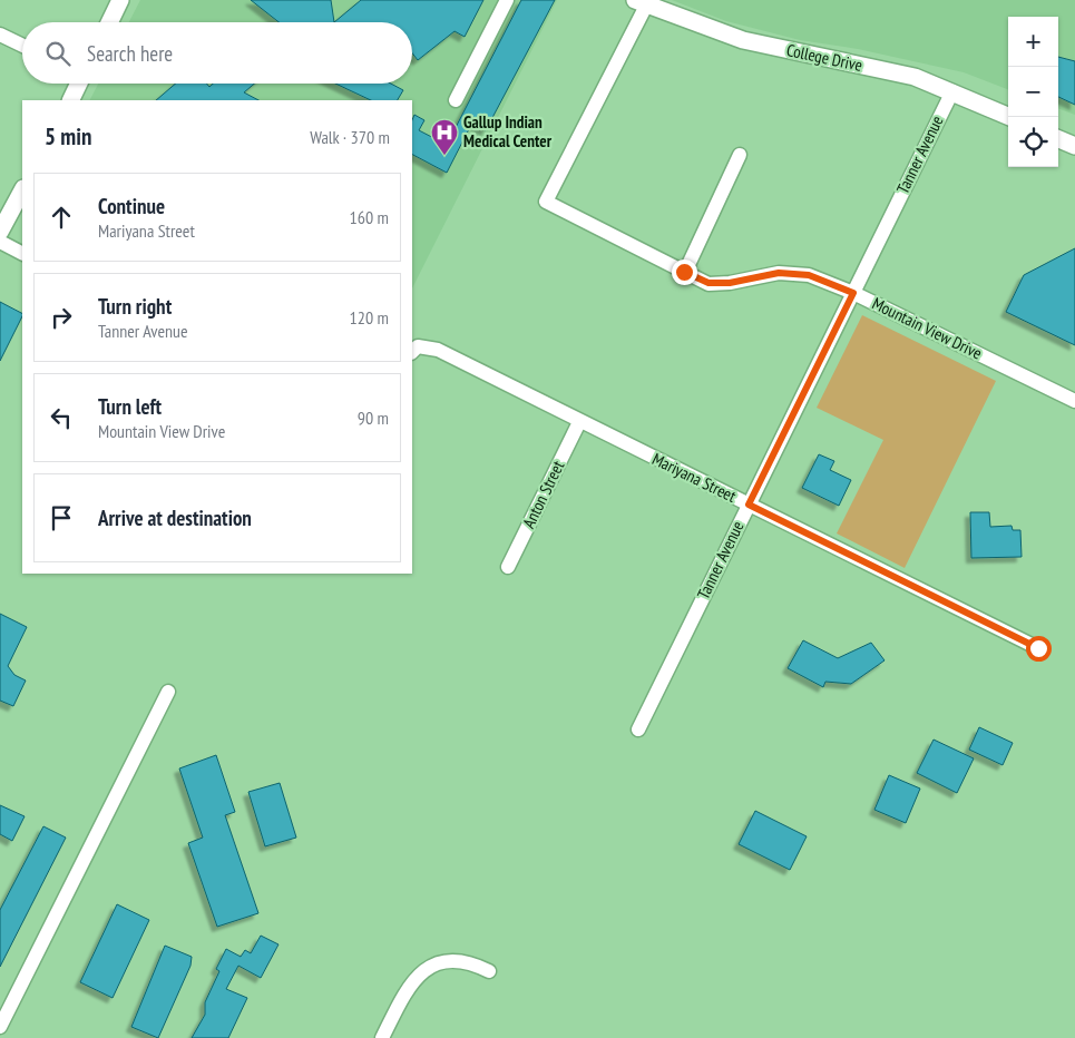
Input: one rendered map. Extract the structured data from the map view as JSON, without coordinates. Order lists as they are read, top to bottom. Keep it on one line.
{"streets":{"main road":["College Drive"],"street":["Tanner Avenue","Mountain View Drive","Mariyana Street","Anton Street"]},"crossings":[["College Drive","Tanner Avenue"],["College Drive","Mountain View Drive"],["Tanner Avenue","Mountain View Drive"],["Tanner Avenue","Mariyana Street"],["Mariyana Street","Anton Street"]],"places":{"hospital":["Gallup Indian Medical Center"]},"page":{"map_buttons":["+","−"],"search":"Search here","heading":["5 min","Walk · 370 m"],"list":[["Continue","Mariyana Street","160 m"],["Turn right","Tanner Avenue","120 m"],["Turn left","Mountain View Drive","90 m"],"Arrive at destination"]}}
